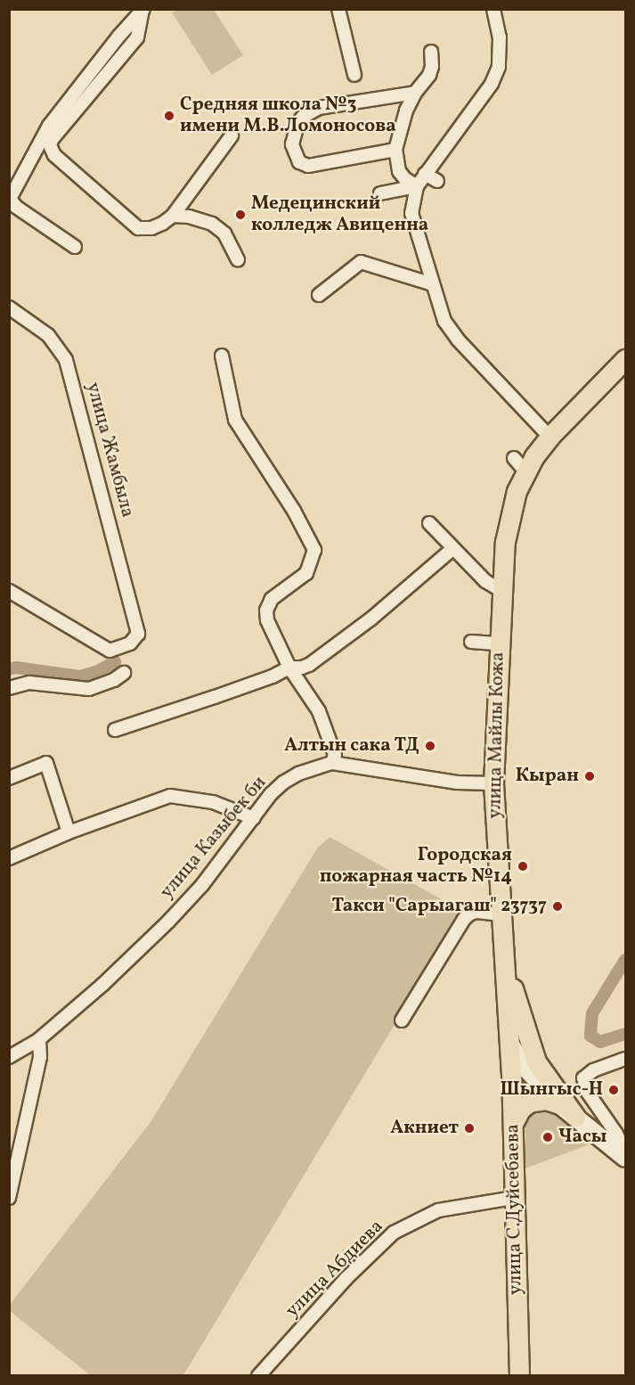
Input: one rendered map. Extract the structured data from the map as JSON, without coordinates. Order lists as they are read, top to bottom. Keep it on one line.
{"streets":{"main road":["улица Майлы Кожа","улица С.Дуйсебаева"],"street":["улица Жамбыла","улица Казыбек би","улица Абдиева"]},"crossings":[["улица Майлы Кожа","улица Казыбек би"],["улица Майлы Кожа","улица С.Дуйсебаева"],["улица С.Дуйсебаева","улица Абдиева"]],"places":["Средняя школа №3 имени М.В.Ломоносова","Медецинский колледж Авиценна","Алтын сака ТД","Кыран","Городская пожарная часть №14","Такси \"Сарыагаш\" 23737","Шынгыс-Н","Акниет","Часы"]}
